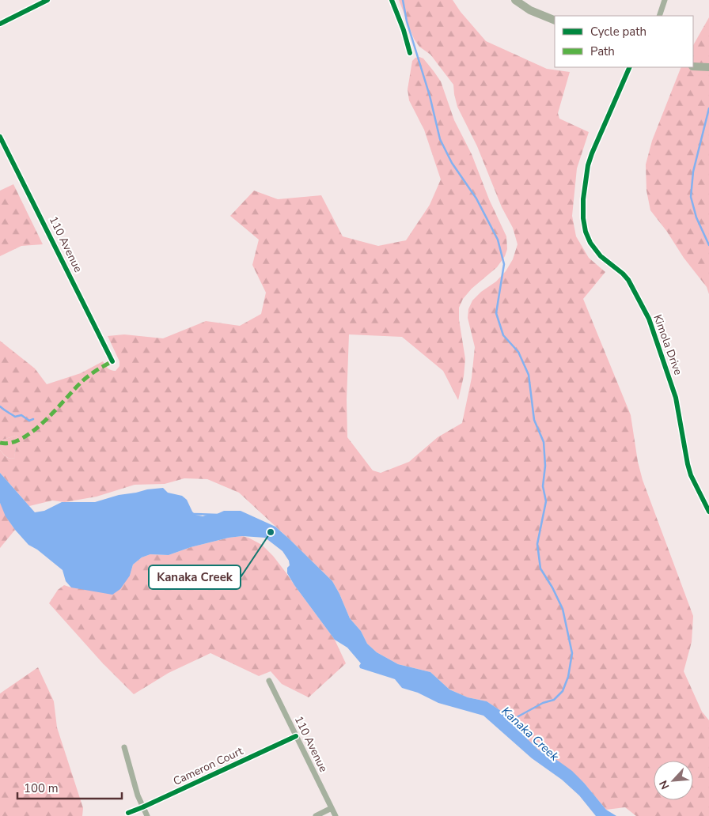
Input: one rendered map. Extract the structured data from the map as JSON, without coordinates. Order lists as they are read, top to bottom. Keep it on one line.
{"streets":{"street":["110 Avenue","Kimola Drive","Cameron Court"]},"crossings":[["110 Avenue","Cameron Court"]],"water":["Kanaka Creek"],"places":["Kanaka Creek"],"legend":["Cycle path","Path"],"scale_bar":"100 m","north":"bottom left"}
